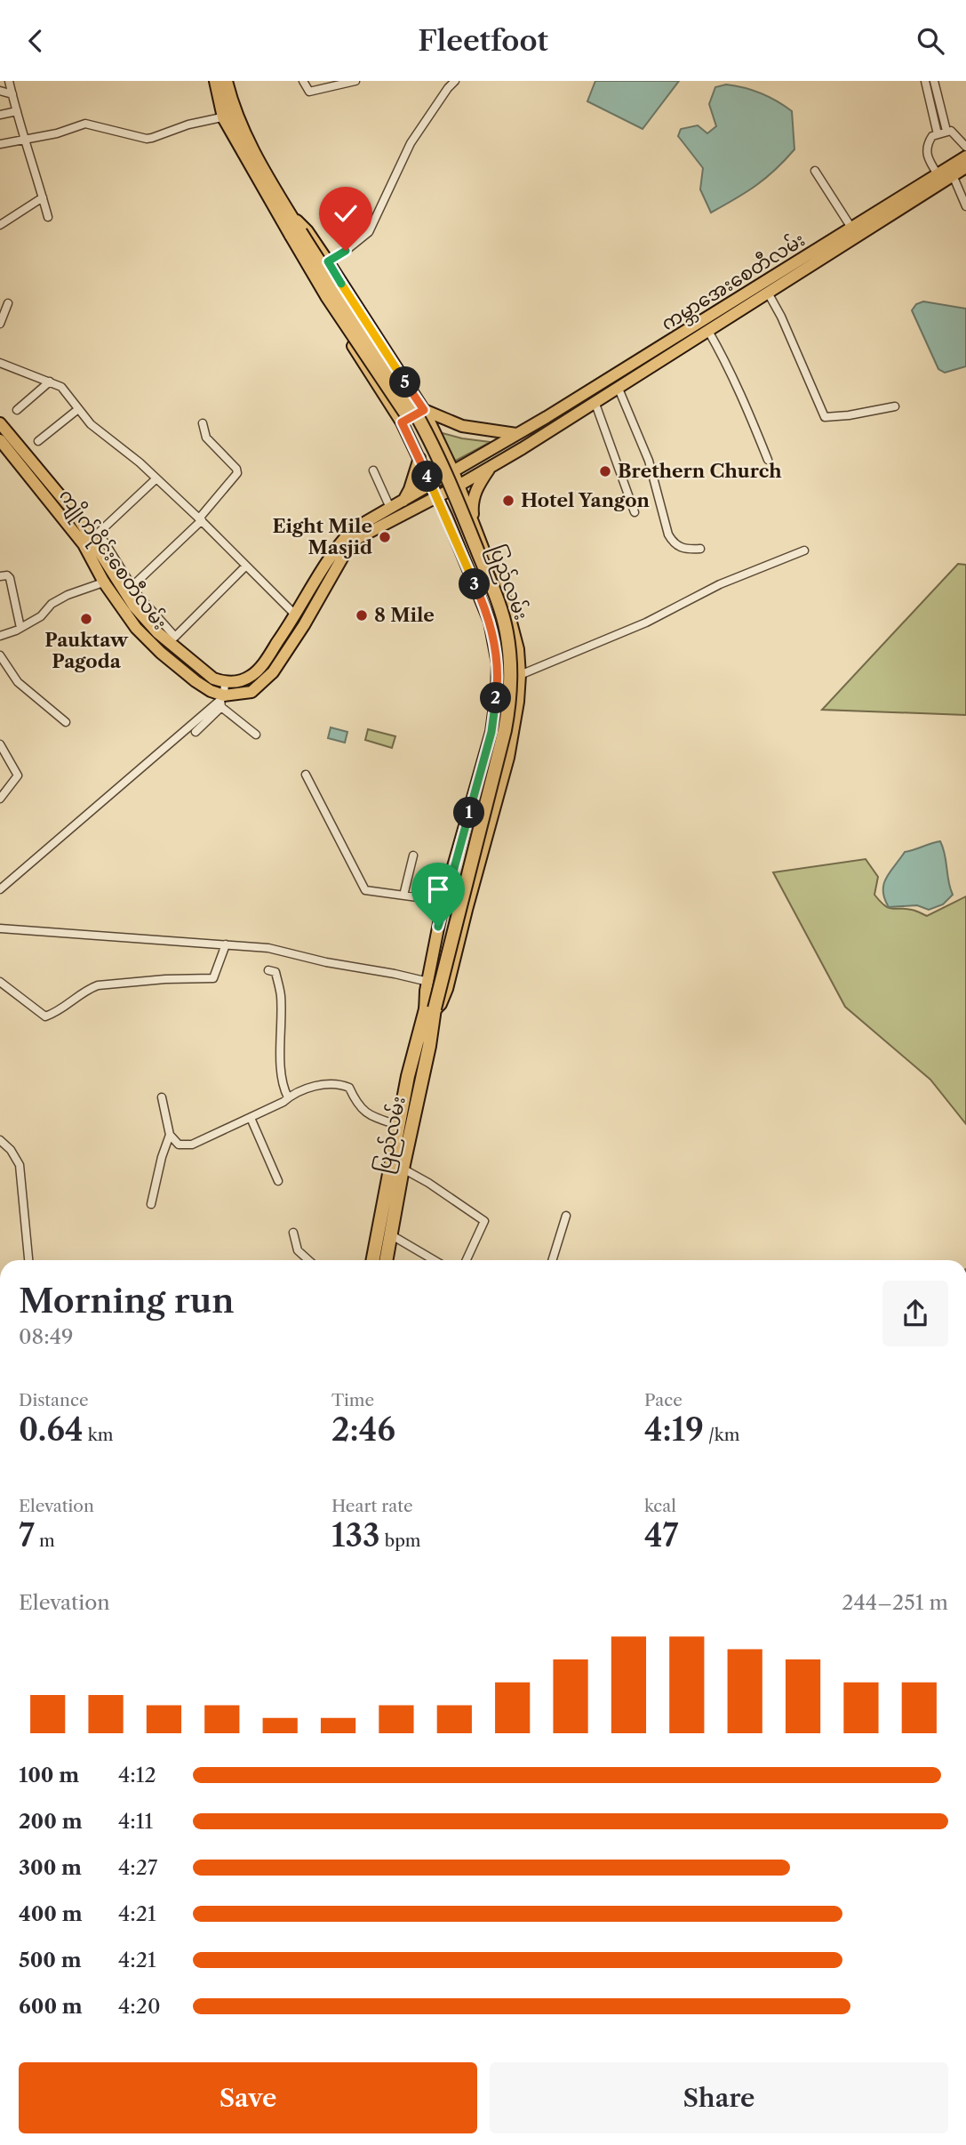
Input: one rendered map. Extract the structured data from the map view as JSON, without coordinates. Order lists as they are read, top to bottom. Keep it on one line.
{"streets":{"highway":["ပြည်လမ်း"],"main road":["ကမ္ဘာအေးစေတီလမ်း","ကျိုက်ဝိုင်းစေတီလမ်း"]},"crossings":[["ကမ္ဘာအေးစေတီလမ်း","ပြည်လမ်း"]],"places":["Brethern Church","Hotel Yangon","Eight Mile Masjid","8 Mile","Pauktaw Pagoda"],"page":{"header":"Fleetfoot","pins":["5","4","3","2","1"],"heading":["Morning run","08:49"],"stats":[["Distance","0.64 km"],["Time","2:46"],["Pace","4:19 /km"],["Elevation","7 m"],["Heart rate","133 bpm"],["kcal","47"]],"chart":["Elevation","244–251 m"],"list":[{"name":"100 m","note":"4:12"},{"name":"200 m","note":"4:11"},{"name":"300 m","note":"4:27"},{"name":"400 m","note":"4:21"},{"name":"500 m","note":"4:21"},{"name":"600 m","note":"4:20"}],"buttons":["Save","Share"]}}
